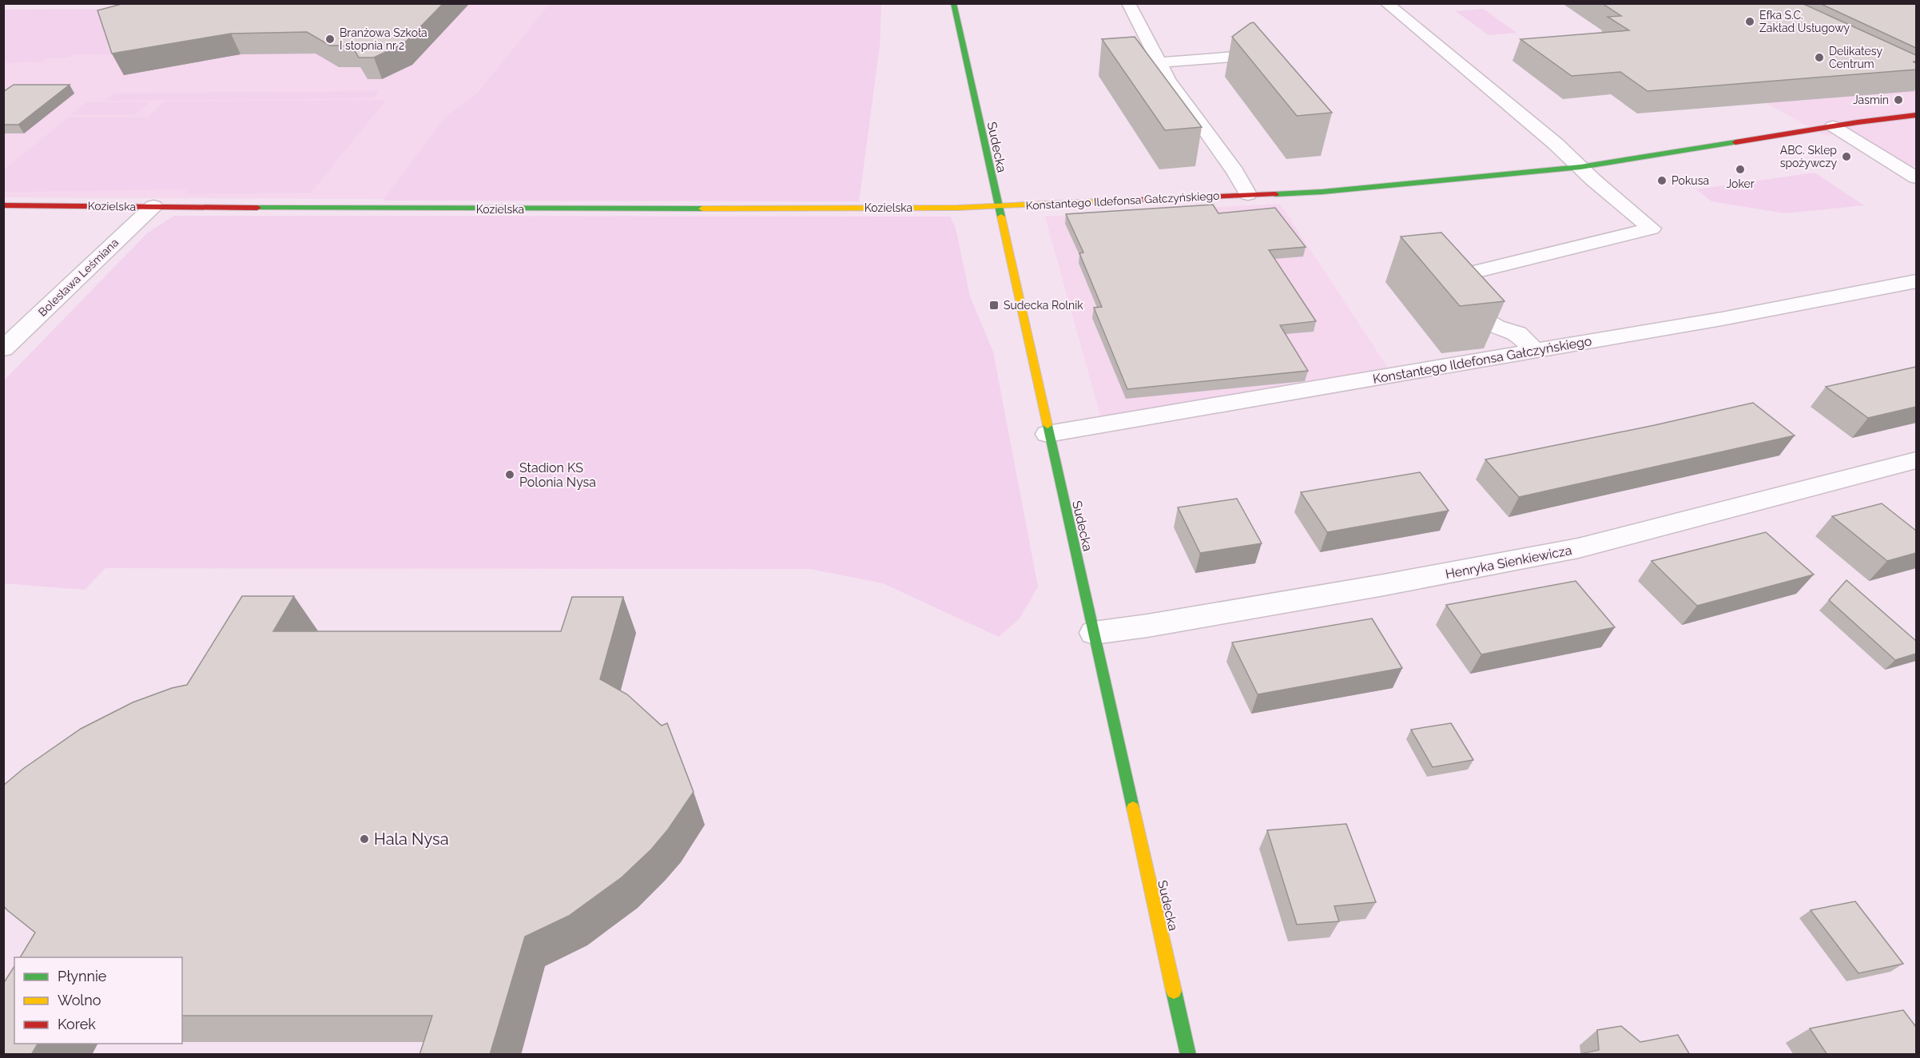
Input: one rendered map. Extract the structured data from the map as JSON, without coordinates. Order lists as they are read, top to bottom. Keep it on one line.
{"streets":{"street":["Sudecka","Konstantego Ildefonsa Gałczyńskiego","Kozielska","Bolesława Leśmiana","Henryka Sienkiewicza"]},"crossings":[["Sudecka","Konstantego Ildefonsa Gałczyńskiego"],["Sudecka","Kozielska"],["Sudecka","Henryka Sienkiewicza"],["Konstantego Ildefonsa Gałczyńskiego","Kozielska"],["Kozielska","Bolesława Leśmiana"]],"places":{"other":["Efka S.C. Zakład Usługowy","Branżowa Szkoła I stopnia nr 2","Delikatesy Centrum","Jasmin","ABC. Sklep spożywczy","Joker","Pokusa","Stadion KS Polonia Nysa","Hala Nysa"],"transit":["Sudecka Rolnik"]},"legend":["Płynnie","Wolno","Korek"]}
